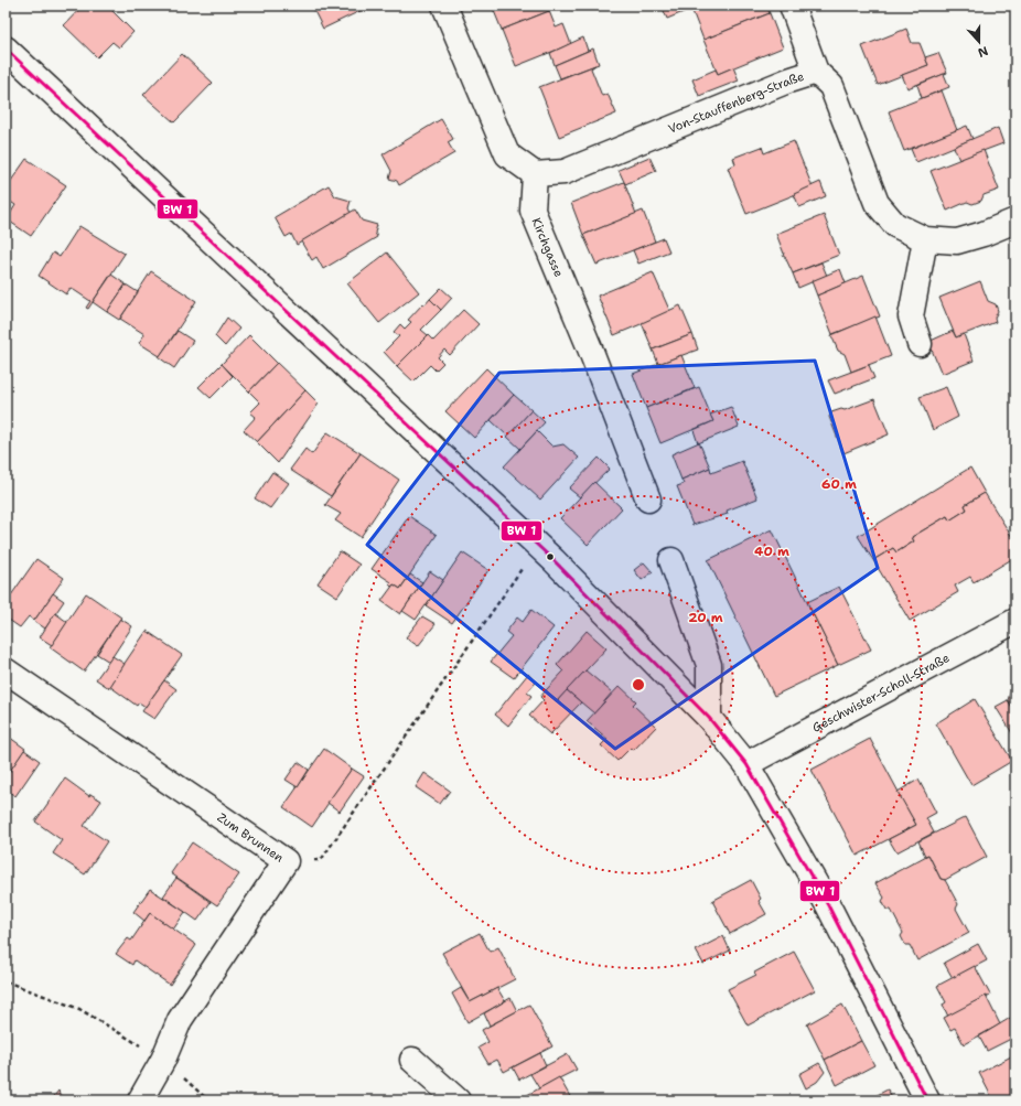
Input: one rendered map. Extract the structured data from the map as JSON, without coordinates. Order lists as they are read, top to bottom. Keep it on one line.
{"streets":{"street":["Von-Stauffenberg-Straße","Kirchgasse","Geschwister-Scholl-Straße","Zum Brunnen"]},"crossings":[["Von-Stauffenberg-Straße","Kirchgasse"]],"north":"bottom","rings":["60 m","40 m","20 m"]}
